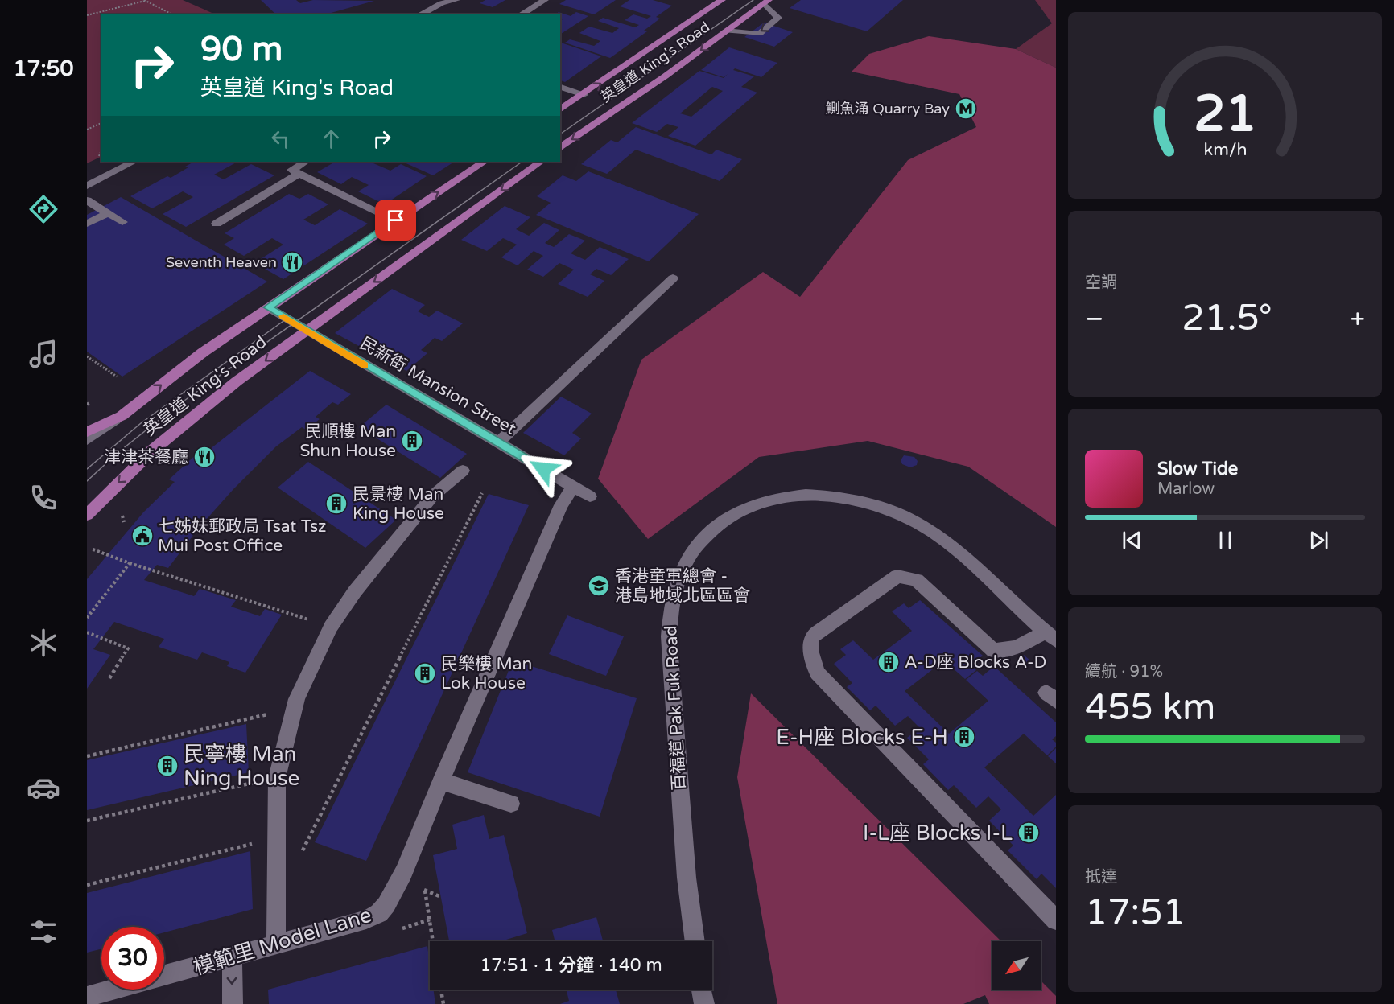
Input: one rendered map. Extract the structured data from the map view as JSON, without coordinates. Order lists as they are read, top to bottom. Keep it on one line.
{"streets":{"main road":["英皇道 King's Road"],"street":["民新街 Mansion Street","百福道 Pak Fuk Road","模範里 Model Lane"]},"crossings":[["英皇道 King's Road","民新街 Mansion Street"],["民新街 Mansion Street","模範里 Model Lane"]],"places":{"metro station":["鰂魚涌 Quarry Bay"],"restaurant":["Seventh Heaven","津津茶餐廳"],"building":["民順樓 Man Shun House","民景樓 Man King House","A-D座 Blocks A-D","民樂樓 Man Lok House","E-H座 Blocks E-H","民寧樓 Man Ning House","I-L座 Blocks I-L"],"public building":["七姊妹郵政局 Tsat Tsz Mui Post Office"],"school or university":["香港童軍總會 - 港島地域北區區會"]},"north":"bottom left","page":{"tabs":"17:50","turn":["90 m","英皇道 King's Road"],"tile":["空調",["續航 · 91%","455 km"],["抵達","17:51"]],"heat":["−","21.5°","+"],"song":["Slow Tide","Marlow"],"limit":"30","trip":"17:51 · 1 分鐘 · 140 m","gauge":["21","km/h"]}}
